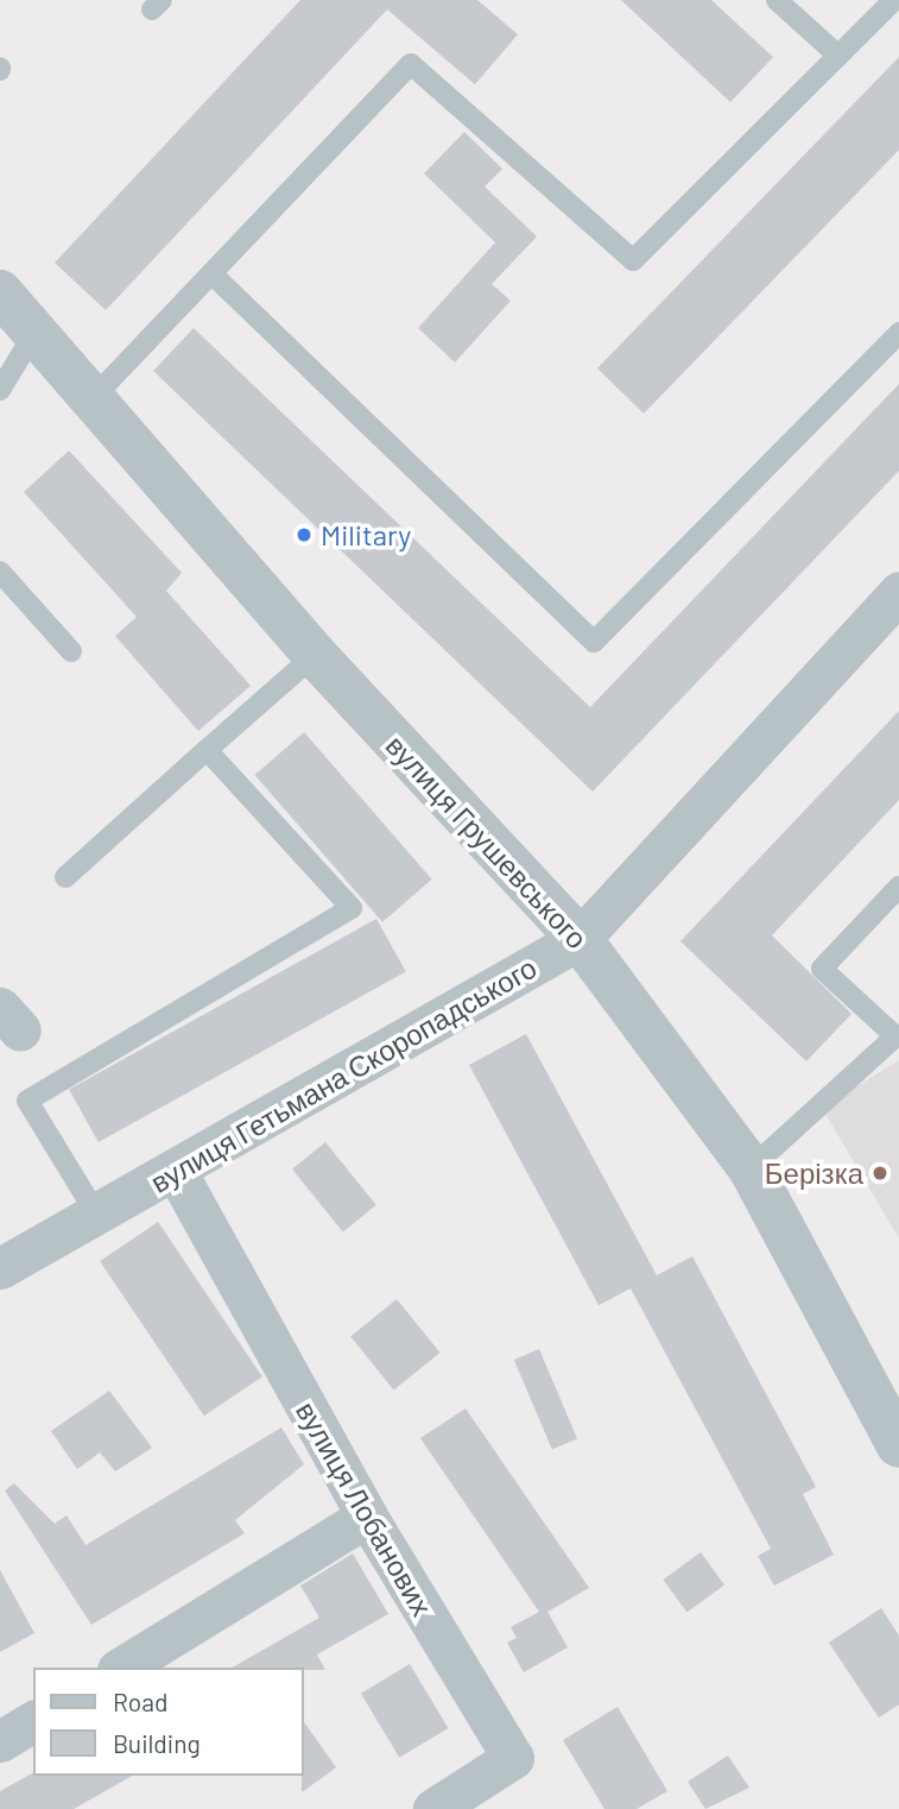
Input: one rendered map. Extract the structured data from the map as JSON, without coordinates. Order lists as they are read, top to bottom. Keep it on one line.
{"streets":{"street":["вулиця Грушевського","вулиця Гетьмана Скоропадського","вулиця Лобанових"]},"crossings":[["вулиця Грушевського","вулиця Гетьмана Скоропадського"],["вулиця Гетьмана Скоропадського","вулиця Лобанових"]],"places":["Military","Берізка"],"legend":["Road","Building"]}
